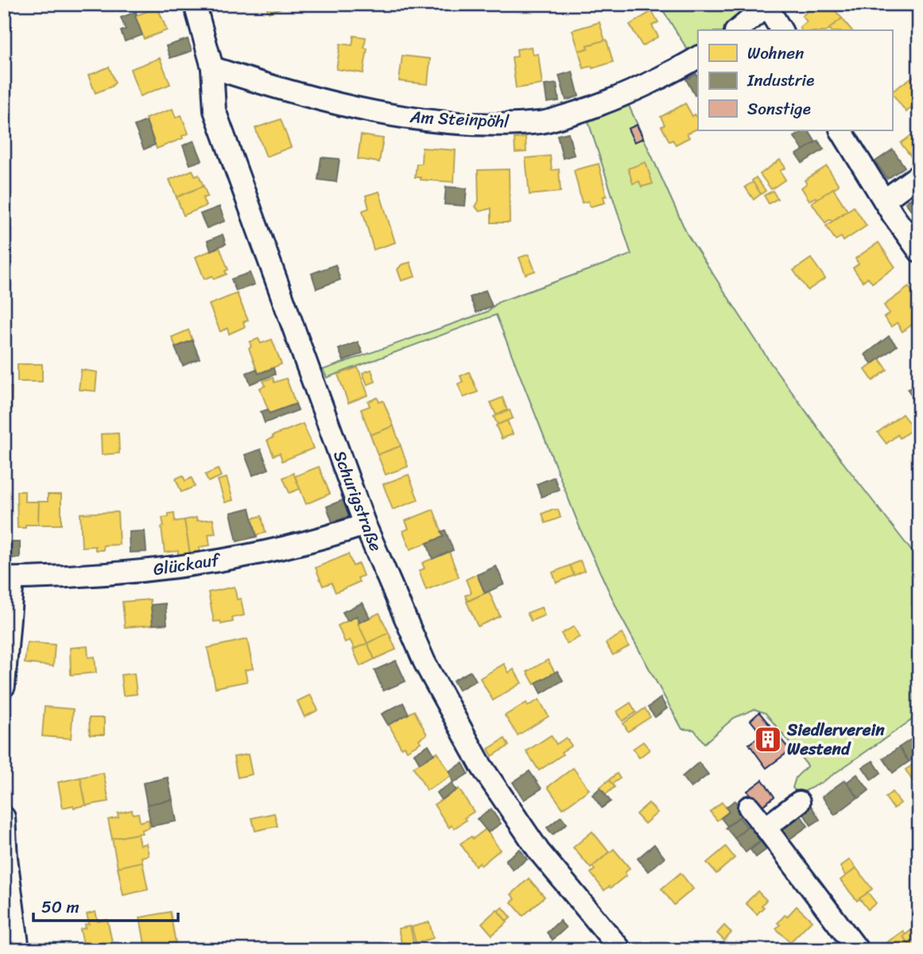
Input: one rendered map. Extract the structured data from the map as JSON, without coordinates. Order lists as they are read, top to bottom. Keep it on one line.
{"streets":{"street":["Am Steinpöhl","Schurigstraße","Glückauf"]},"crossings":[["Am Steinpöhl","Schurigstraße"],["Schurigstraße","Glückauf"]],"places":{"building":["Siedlerverein Westend"]},"legend":["Wohnen","Industrie","Sonstige"],"scale_bar":"50 m"}
